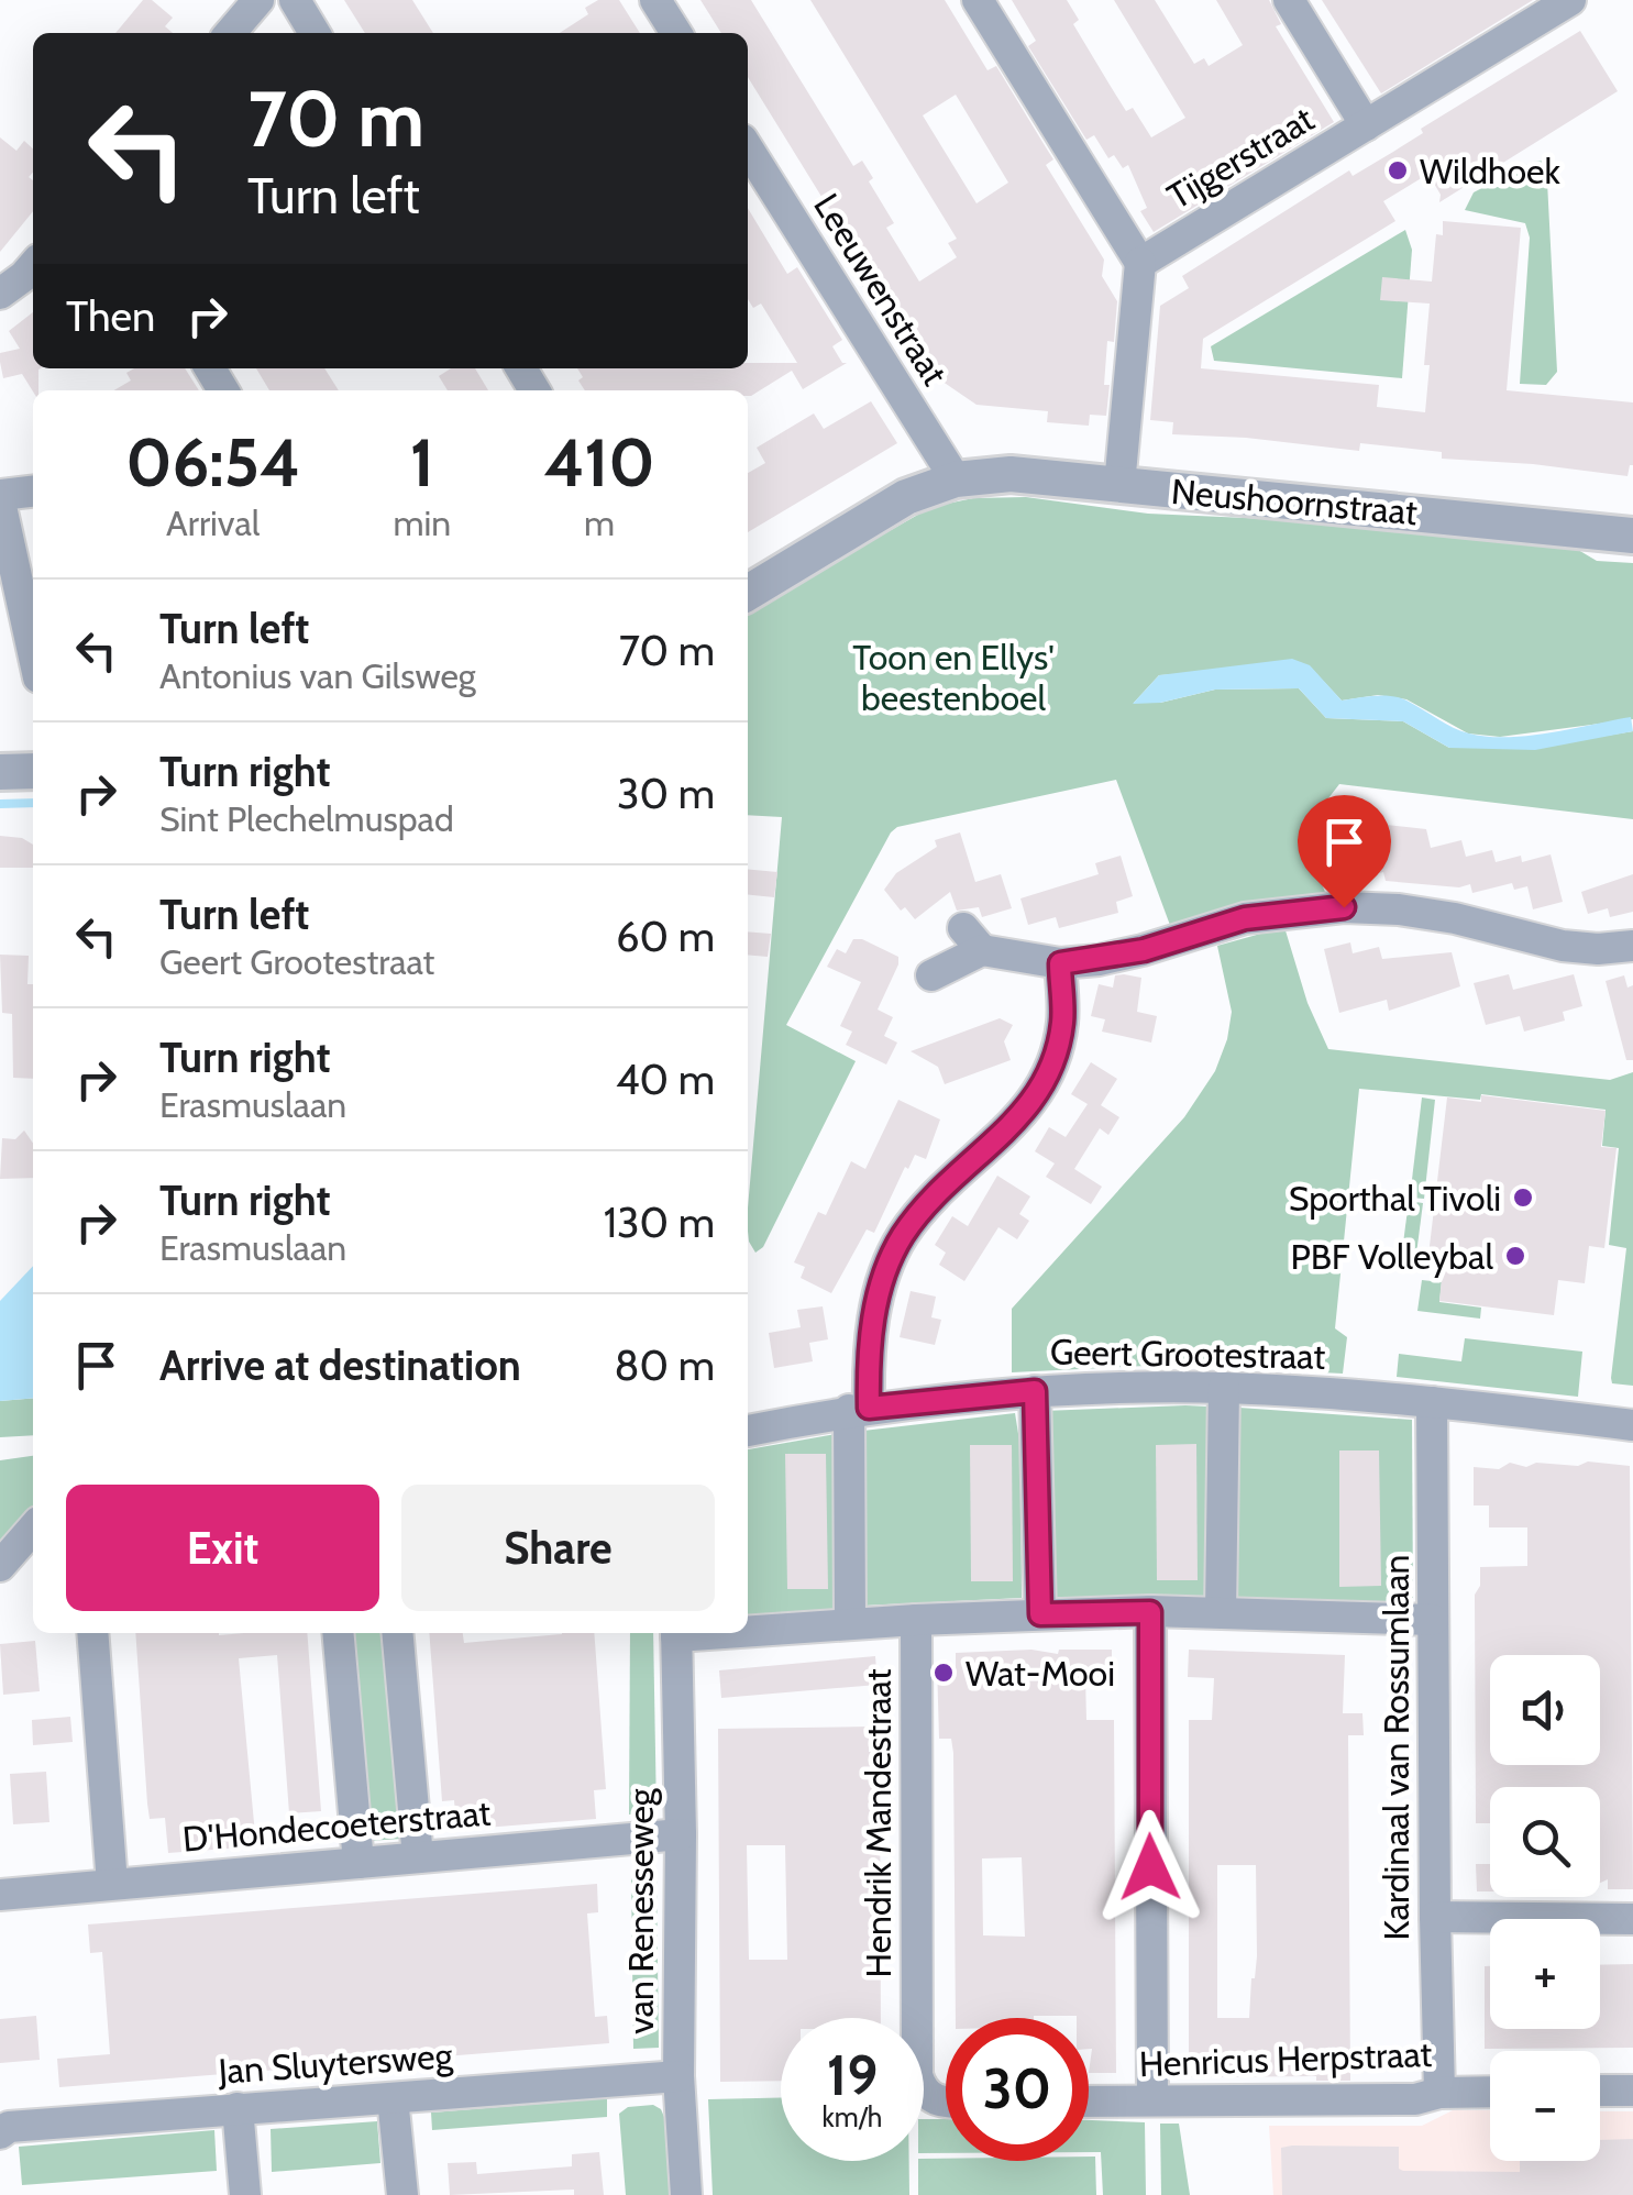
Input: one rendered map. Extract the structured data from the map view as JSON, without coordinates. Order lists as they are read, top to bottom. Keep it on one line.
{"streets":{"street":["Tijgerstraat","Leeuwenstraat","Neushoornstraat","Geert Grootestraat","Kardinaal van Rossumlaan","Hendrik Mandestraat","D'Hondecoeterstraat","van Renesseweg","Henricus Herpstraat","Jan Sluytersweg"]},"crossings":[["Leeuwenstraat","Neushoornstraat"],["Geert Grootestraat","Kardinaal van Rossumlaan"],["Kardinaal van Rossumlaan","Henricus Herpstraat"],["D'Hondecoeterstraat","van Renesseweg"],["van Renesseweg","Jan Sluytersweg"]],"parks":["Toon en Ellys' beestenboel"],"places":["Wildhoek","Sporthal Tivoli","PBF Volleybal","Wat-Mooi"],"page":{"turn":["70 m","Turn left"],"then":"Then","eta":["06:54","Arrival","1","min","410","m"],"list":[{"name":"Turn left","note":"Antonius van Gilsweg","value":"70 m"},{"name":"Turn right","note":"Sint Plechelmuspad","value":"30 m"},{"name":"Turn left","note":"Geert Grootestraat","value":"60 m"},{"name":"Turn right","note":"Erasmuslaan","value":"40 m"},{"name":"Turn right","note":"Erasmuslaan","value":"130 m"},{"name":"Arrive at destination","value":"80 m"}],"buttons":["Exit","Share"],"map_buttons":["+","−"],"speed":"19 km/h","limit":"30"}}
